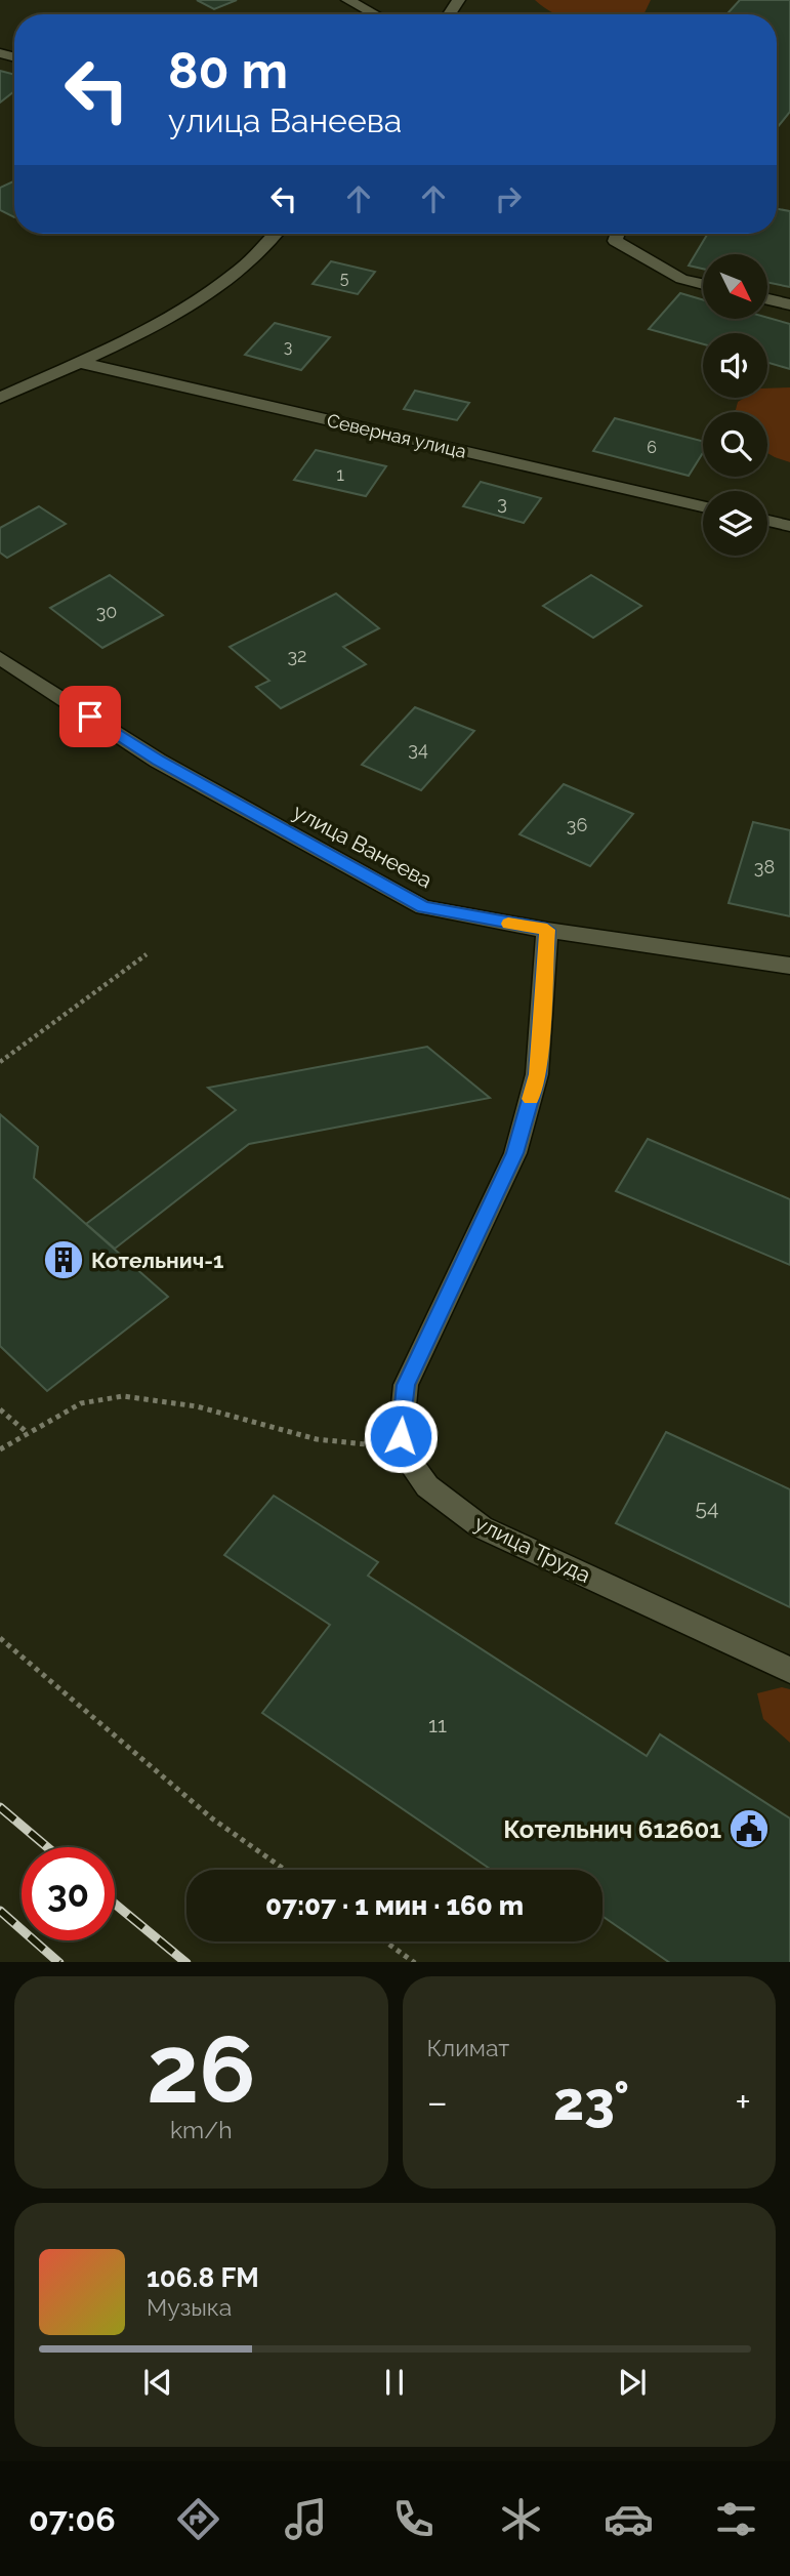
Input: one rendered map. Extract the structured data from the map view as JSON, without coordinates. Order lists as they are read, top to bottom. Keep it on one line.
{"streets":{"street":["Северная улица","улица Ванеева","улица Труда"]},"crossings":[["улица Ванеева","улица Труда"]],"places":{"building":["Котельнич-1"],"public building":["Котельнич 612601"]},"house_numbers":["5","3","6","1","3","30","32","34","36","38","54","11"],"north":"bottom right","page":{"turn":["80 m","улица Ванеева"],"limit":"30","trip":"07:07 · 1 мин · 160 m","tile":[["26","km/h"],"Климат"],"heat":["−","23°","+"],"song":["106.8 FM","Музыка"],"tabs":"07:06"}}
